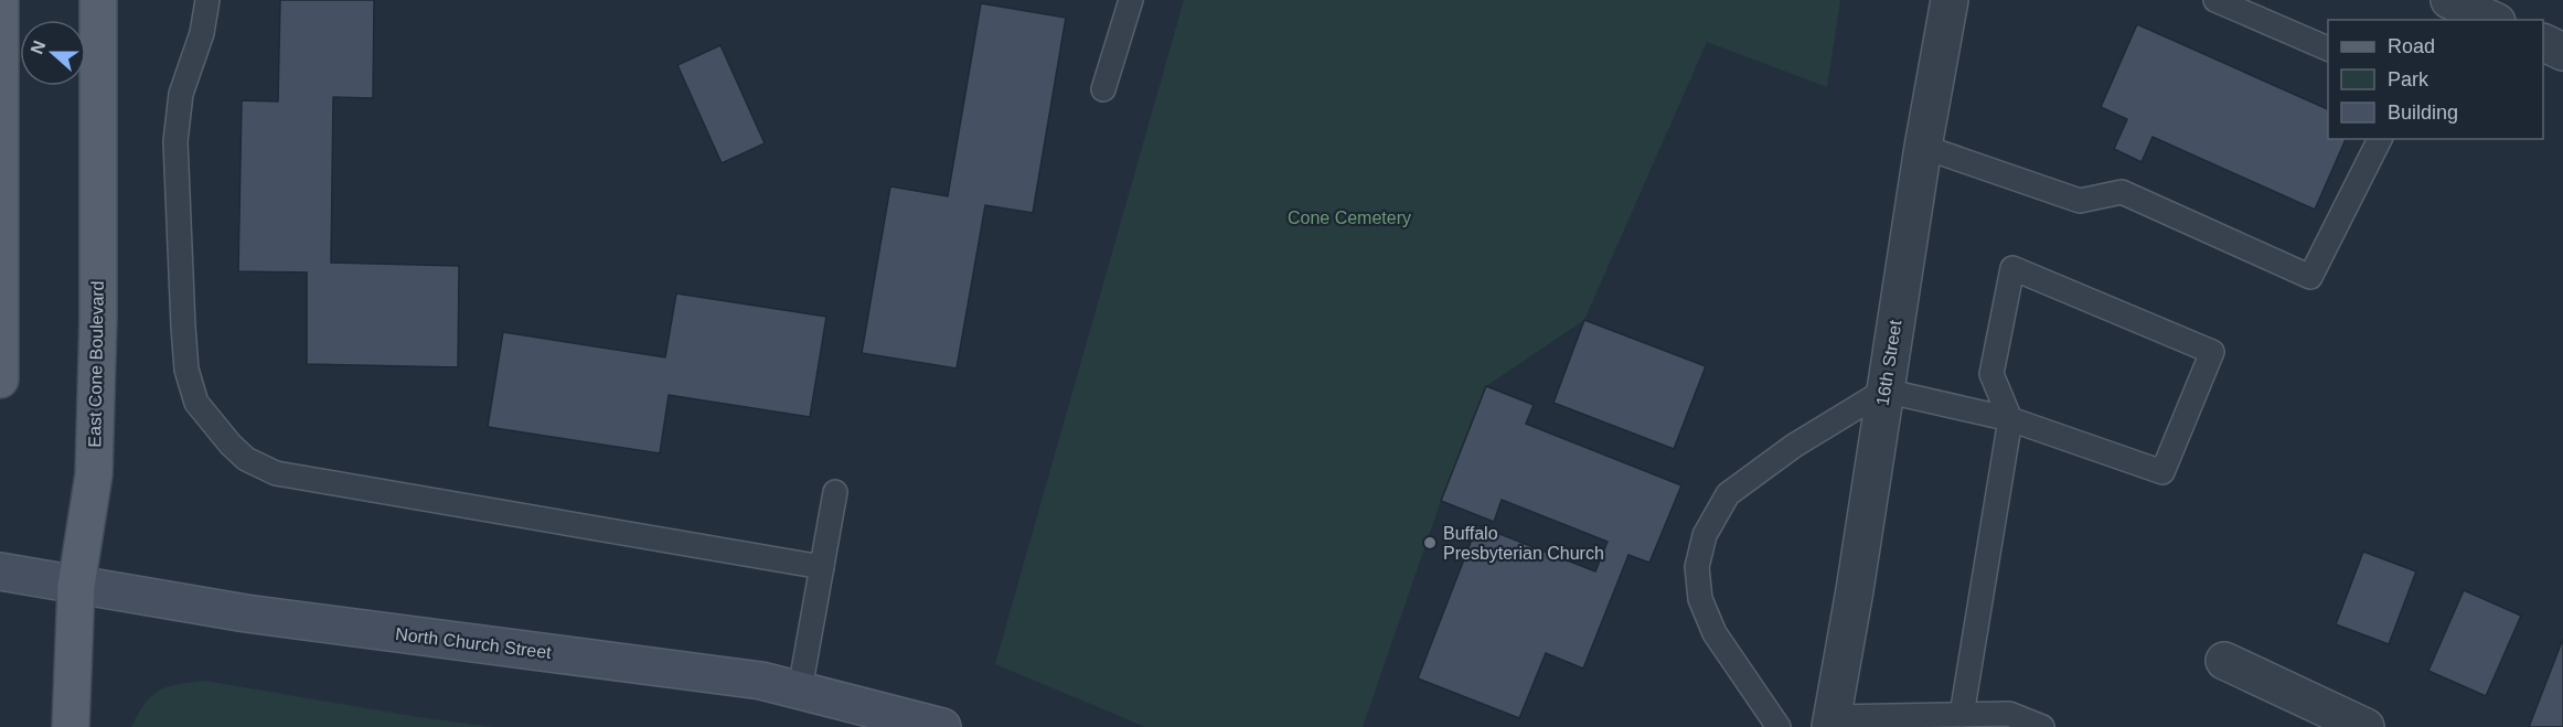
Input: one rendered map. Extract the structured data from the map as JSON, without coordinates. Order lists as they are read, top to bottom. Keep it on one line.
{"streets":{"main road":["East Cone Boulevard","North Church Street"],"street":["16th Street"]},"crossings":[["East Cone Boulevard","North Church Street"]],"parks":["Cone Cemetery"],"places":["Buffalo Presbyterian Church"],"legend":["Road","Park","Building"],"north":"left"}
